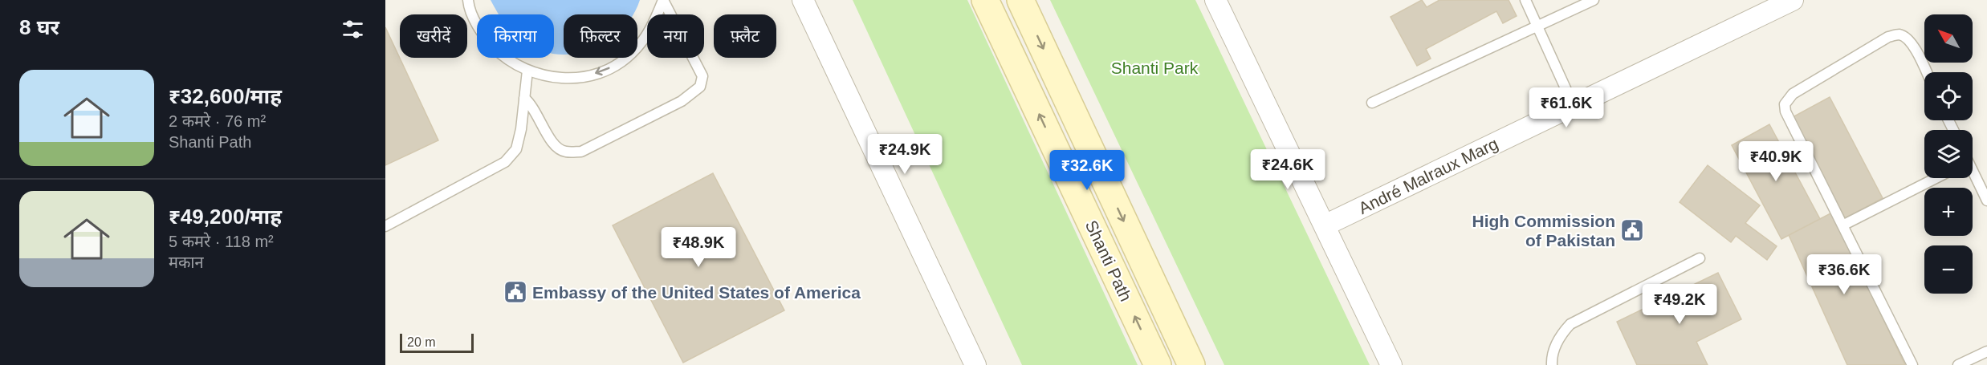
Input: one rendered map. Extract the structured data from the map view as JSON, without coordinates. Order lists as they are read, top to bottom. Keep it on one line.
{"streets":{"main road":["Shanti Path"],"street":["André Malraux Marg"]},"parks":["Shanti Park"],"places":{"public building":["High Commission of Pakistan","Embassy of the United States of America"]},"scale_bar":"20 m","north":"top left","page":{"heading":"8 घर","map_buttons":["+","−"],"chip":["खरीदें","किराया","फ़िल्टर","नया","फ़्लैट"],"list":[{"name":"₹32,600/माह","note":"2 कमरे · 76 m² · Shanti Path"},{"name":"₹49,200/माह","note":"5 कमरे · 118 m² · मकान"}],"price":["₹61.6K","₹24.9K","₹40.9K","₹24.6K","₹32.6K","₹48.9K","₹36.6K","₹49.2K"],"scale":"20 m"}}
